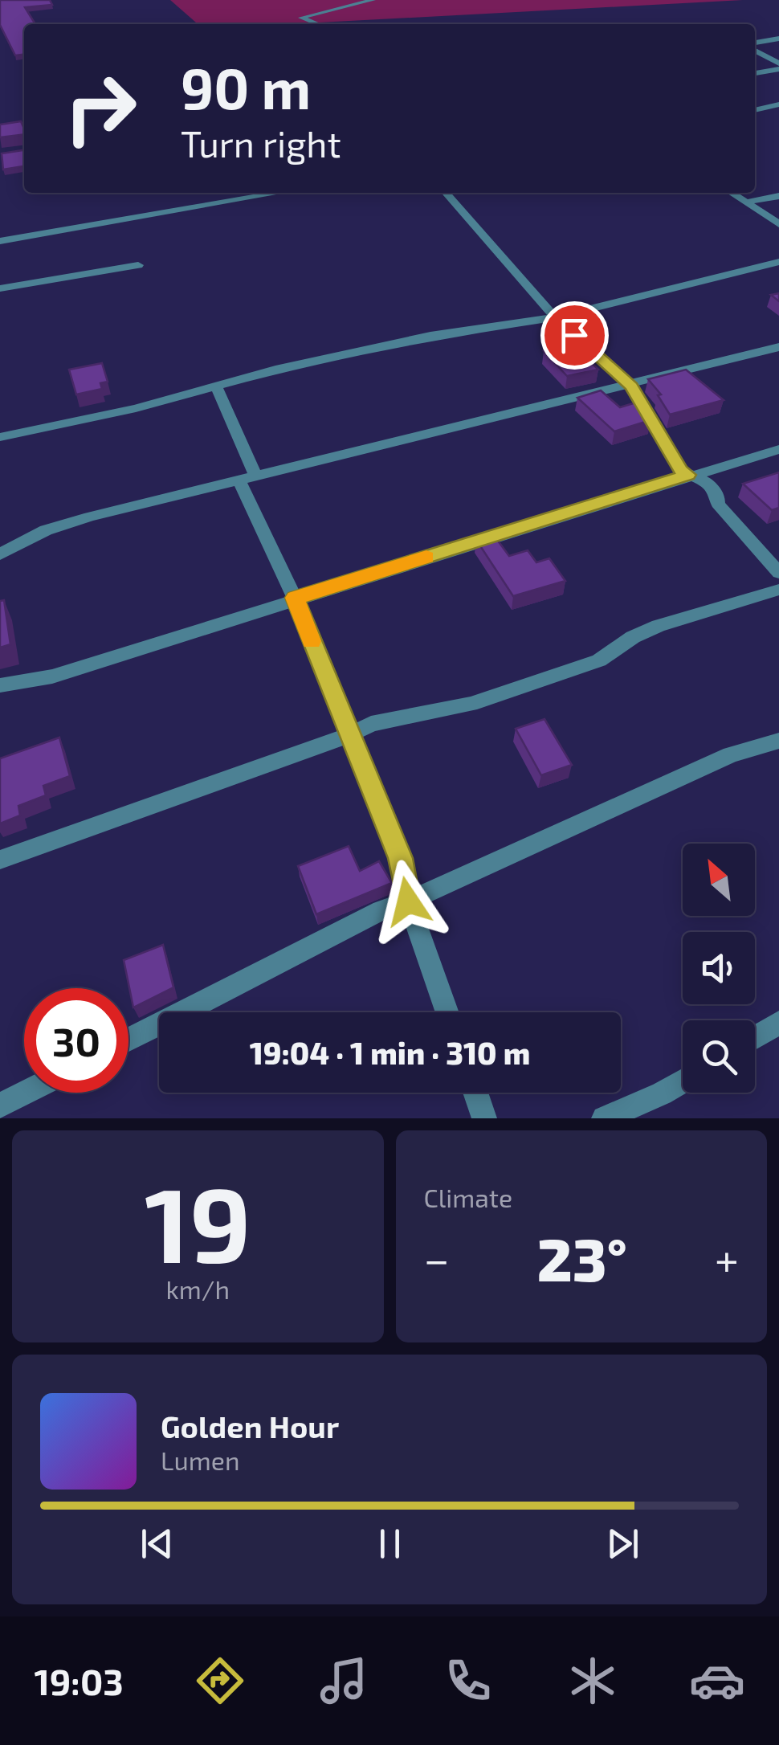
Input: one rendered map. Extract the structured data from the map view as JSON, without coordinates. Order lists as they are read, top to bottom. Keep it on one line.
{"north":"top left","page":{"turn":["90 m","Turn right"],"limit":"30","trip":"19:04 · 1 min · 310 m","tile":[["19","km/h"],"Climate"],"heat":["−","23°","+"],"song":["Golden Hour","Lumen"],"tabs":"19:03"}}
